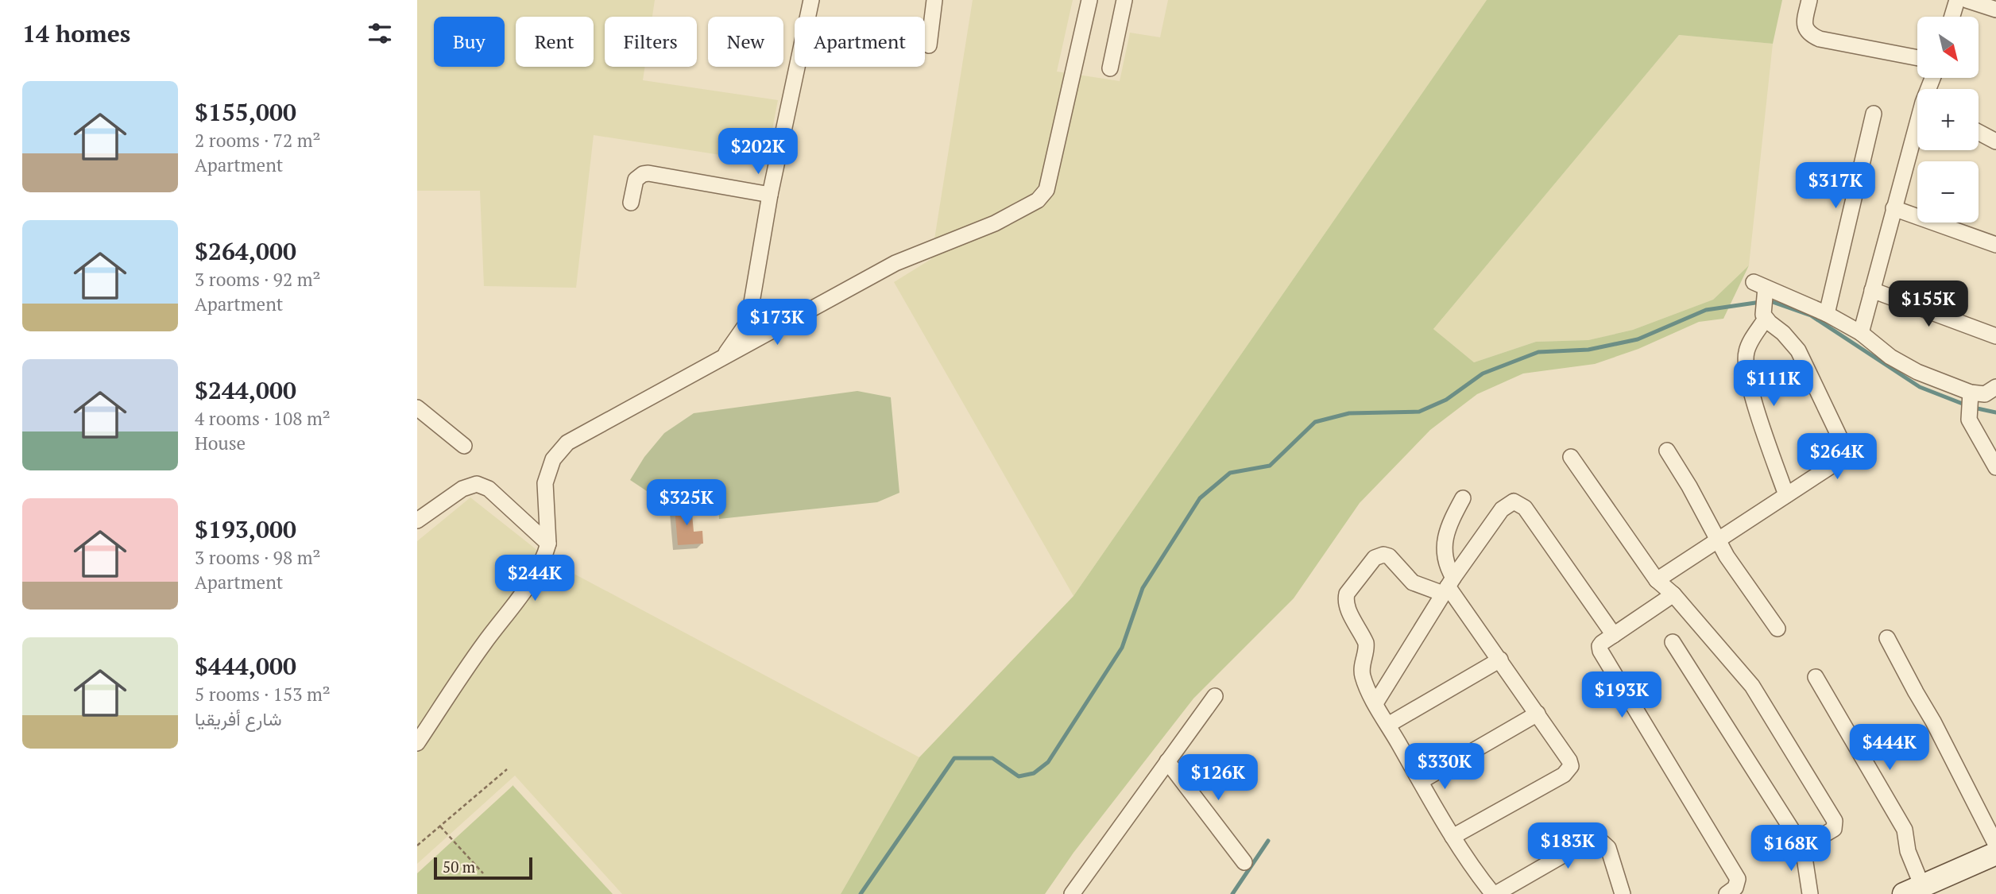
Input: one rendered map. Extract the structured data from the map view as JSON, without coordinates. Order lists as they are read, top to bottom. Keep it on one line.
{"scale_bar":"50 m","north":"bottom right","page":{"heading":"14 homes","map_buttons":["+","−"],"chip":["Buy","Rent","Filters","New","Apartment"],"list":[{"name":"$155,000","note":"2 rooms · 72 m² · Apartment"},{"name":"$264,000","note":"3 rooms · 92 m² · Apartment"},{"name":"$244,000","note":"4 rooms · 108 m² · House"},{"name":"$193,000","note":"3 rooms · 98 m² · Apartment"},{"name":"$444,000","note":"5 rooms · 153 m² · شارع أفريقيا"}],"price":["$202K","$317K","$155K","$173K","$111K","$264K","$325K","$244K","$193K","$444K","$330K","$126K","$183K","$168K"],"scale":"50 m"}}
